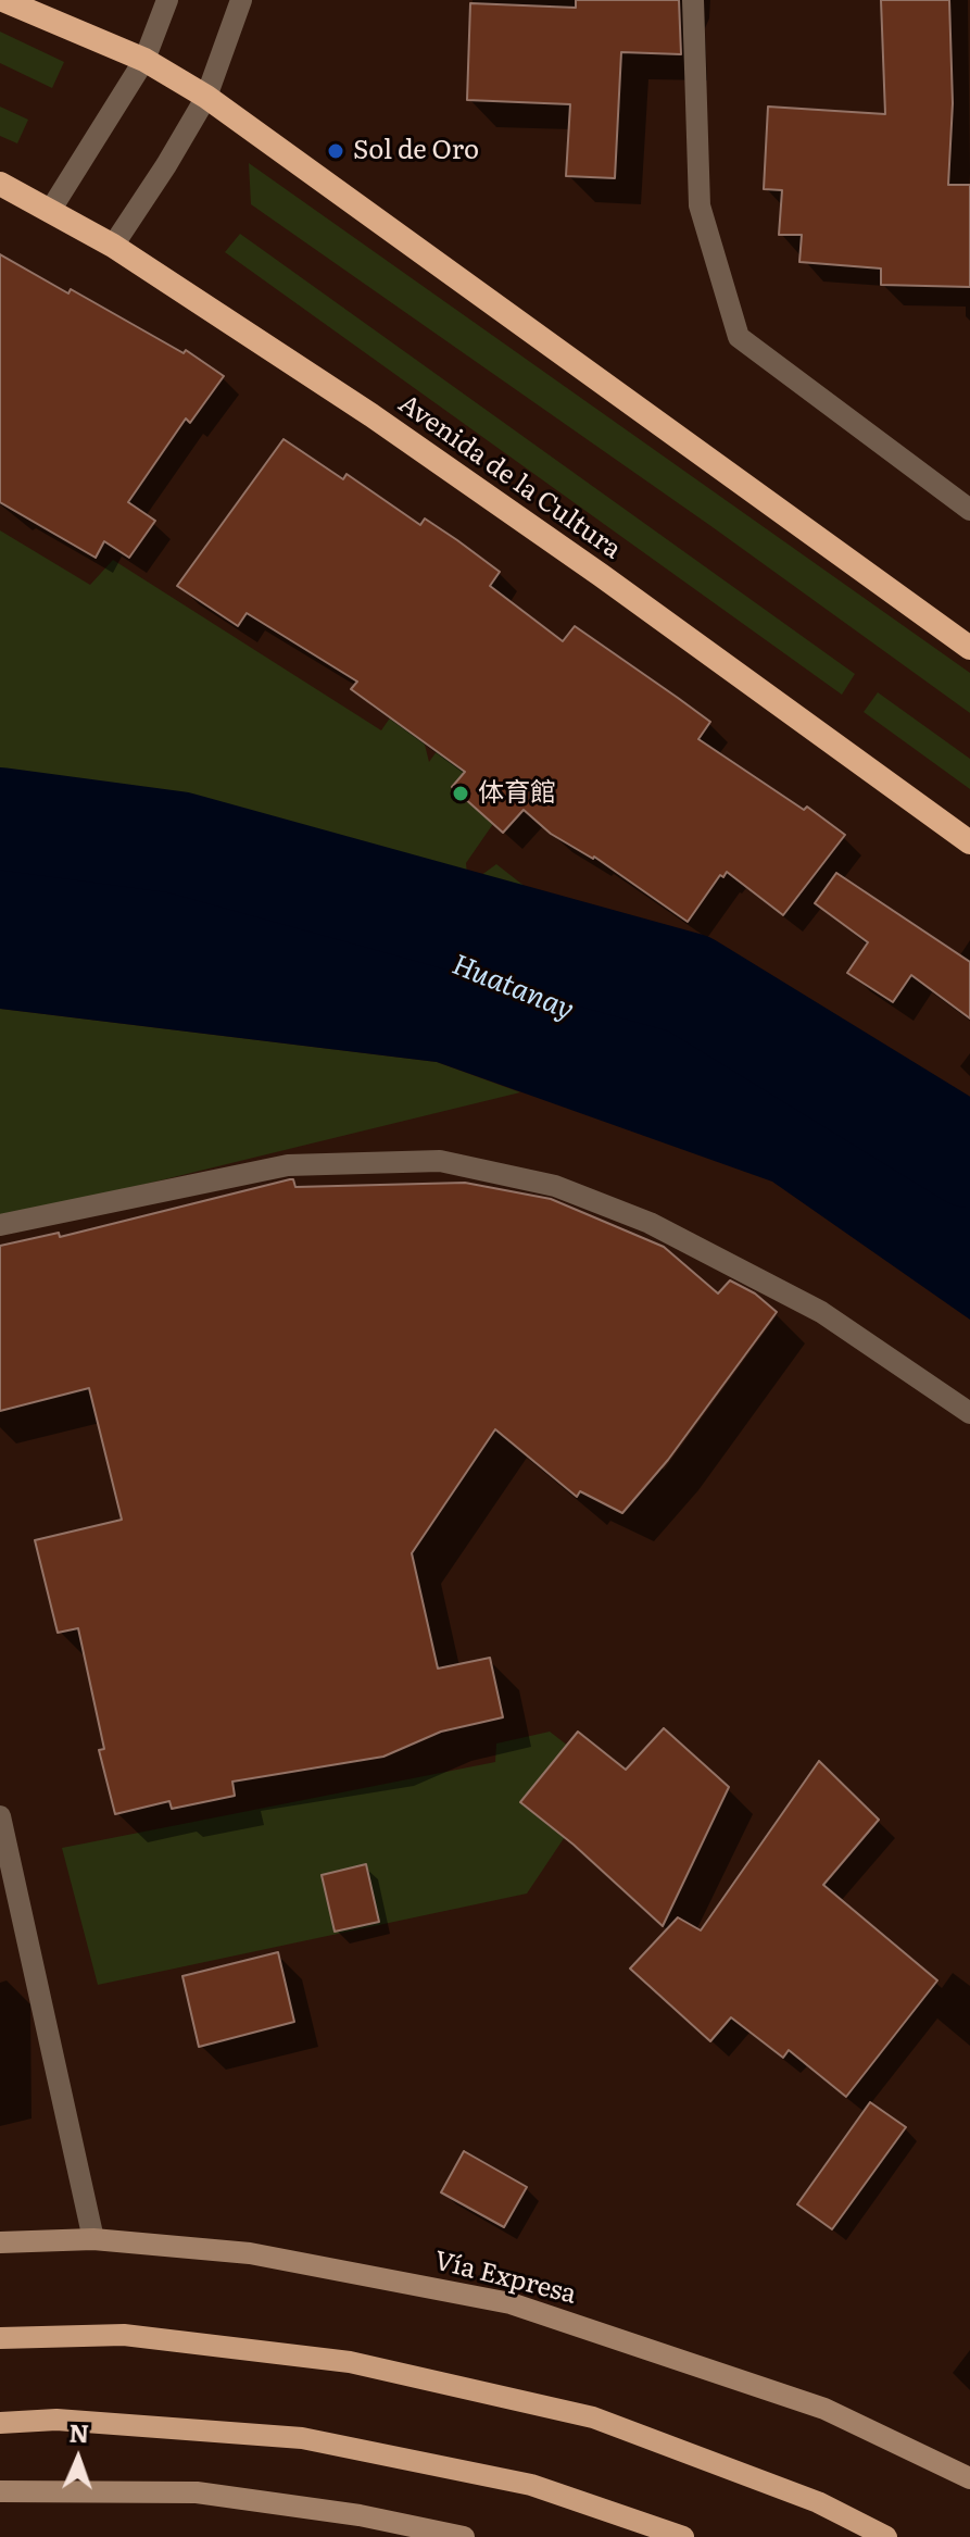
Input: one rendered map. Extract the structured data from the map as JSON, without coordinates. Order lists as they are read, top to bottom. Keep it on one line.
{"streets":{"highway":["Avenida de la Cultura"],"main road":["Vía Expresa"]},"water":["Huatanay"],"places":["Sol de Oro","体育館"],"north":"top"}
